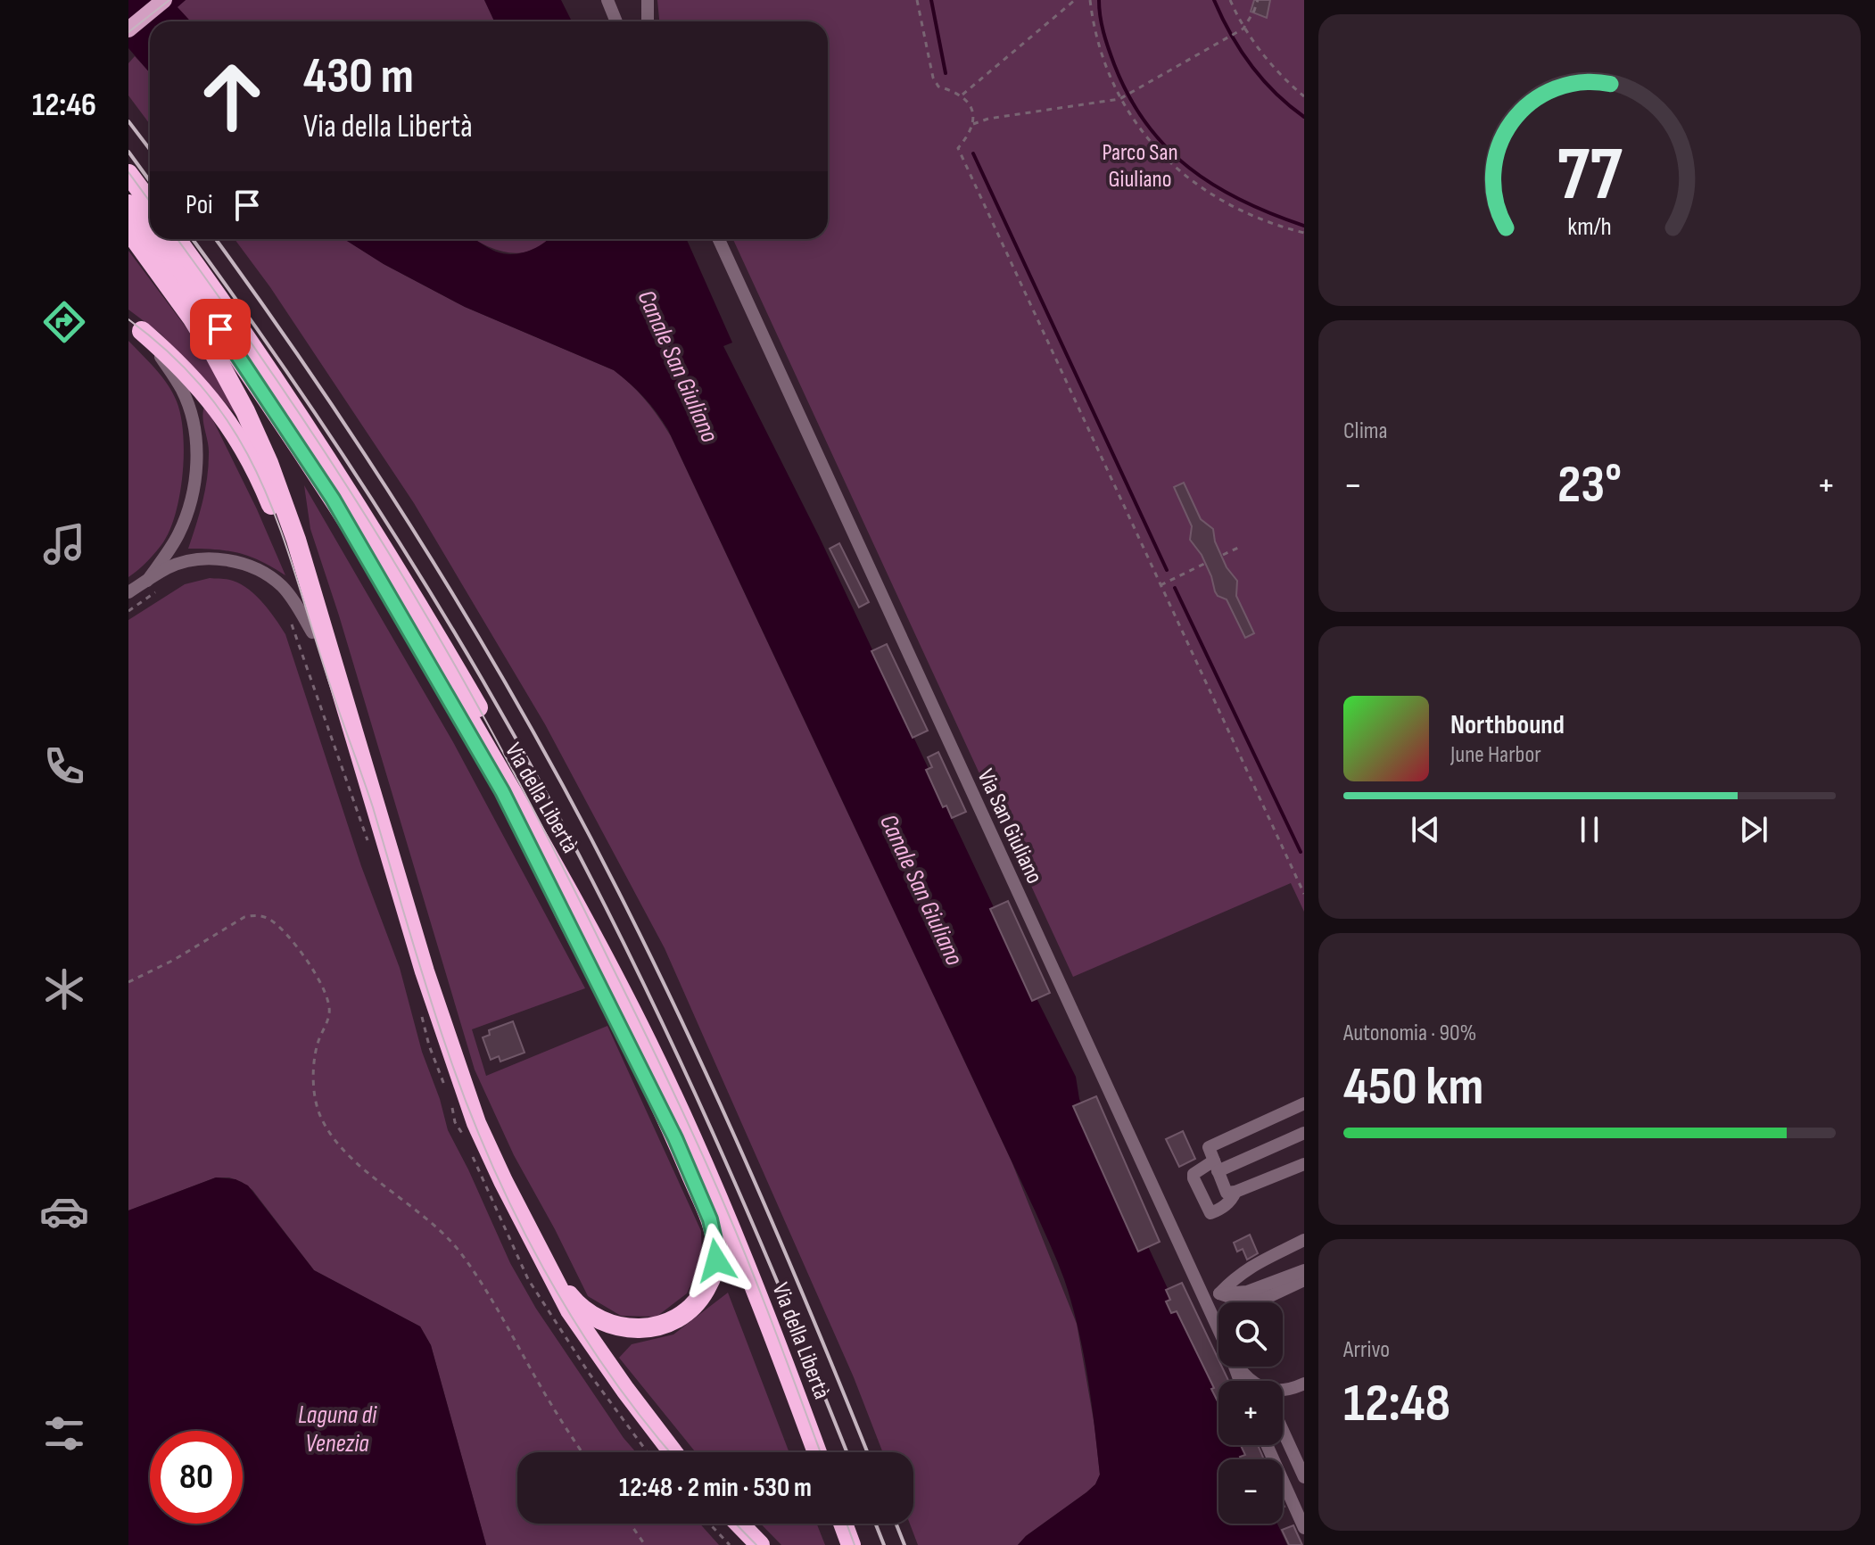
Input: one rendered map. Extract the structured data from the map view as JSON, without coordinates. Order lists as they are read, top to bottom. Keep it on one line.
{"streets":{"highway":["Via della Libertà"],"street":["Via San Giuliano"]},"water":["Canale San Giuliano","Laguna di Venezia"],"parks":["Parco San Giuliano"],"page":{"tabs":"12:46","turn":["430 m","Via della Libertà"],"then":"Poi","tile":["Clima",["Autonomia · 90%","450 km"],["Arrivo","12:48"]],"heat":["−","23°","+"],"song":["Northbound","June Harbor"],"map_buttons":["+","−"],"limit":"80","trip":"12:48 · 2 min · 530 m","gauge":["77","km/h"]}}
